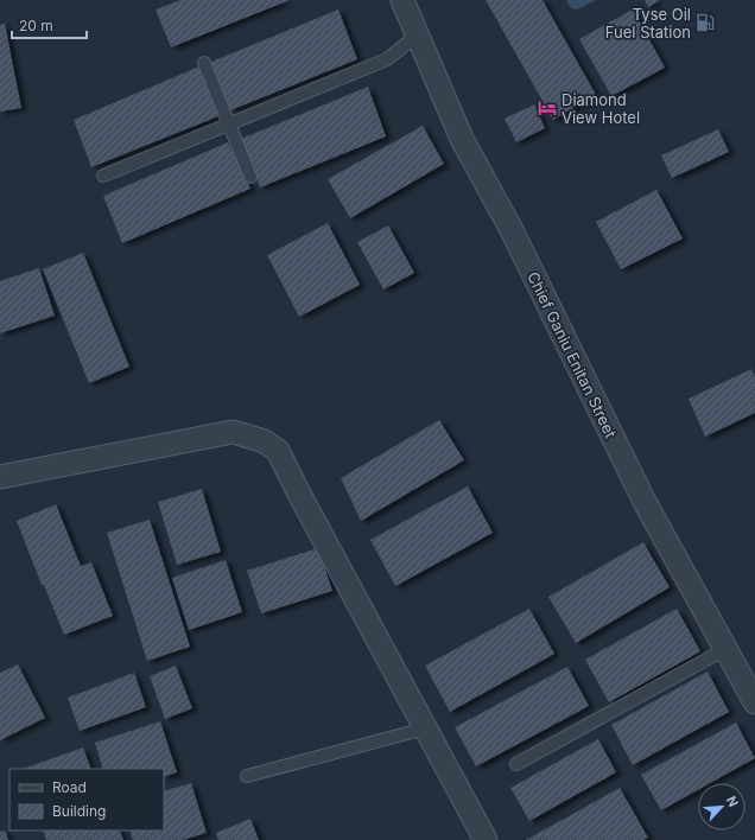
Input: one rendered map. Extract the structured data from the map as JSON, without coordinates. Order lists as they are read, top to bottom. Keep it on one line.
{"streets":{"street":["Chief Ganiu Enitan Street"]},"places":{"fuel station":["Tyse Oil Fuel Station"],"hotel":["Diamond View Hotel"]},"legend":["Road","Building"],"scale_bar":"20 m","north":"top right"}
